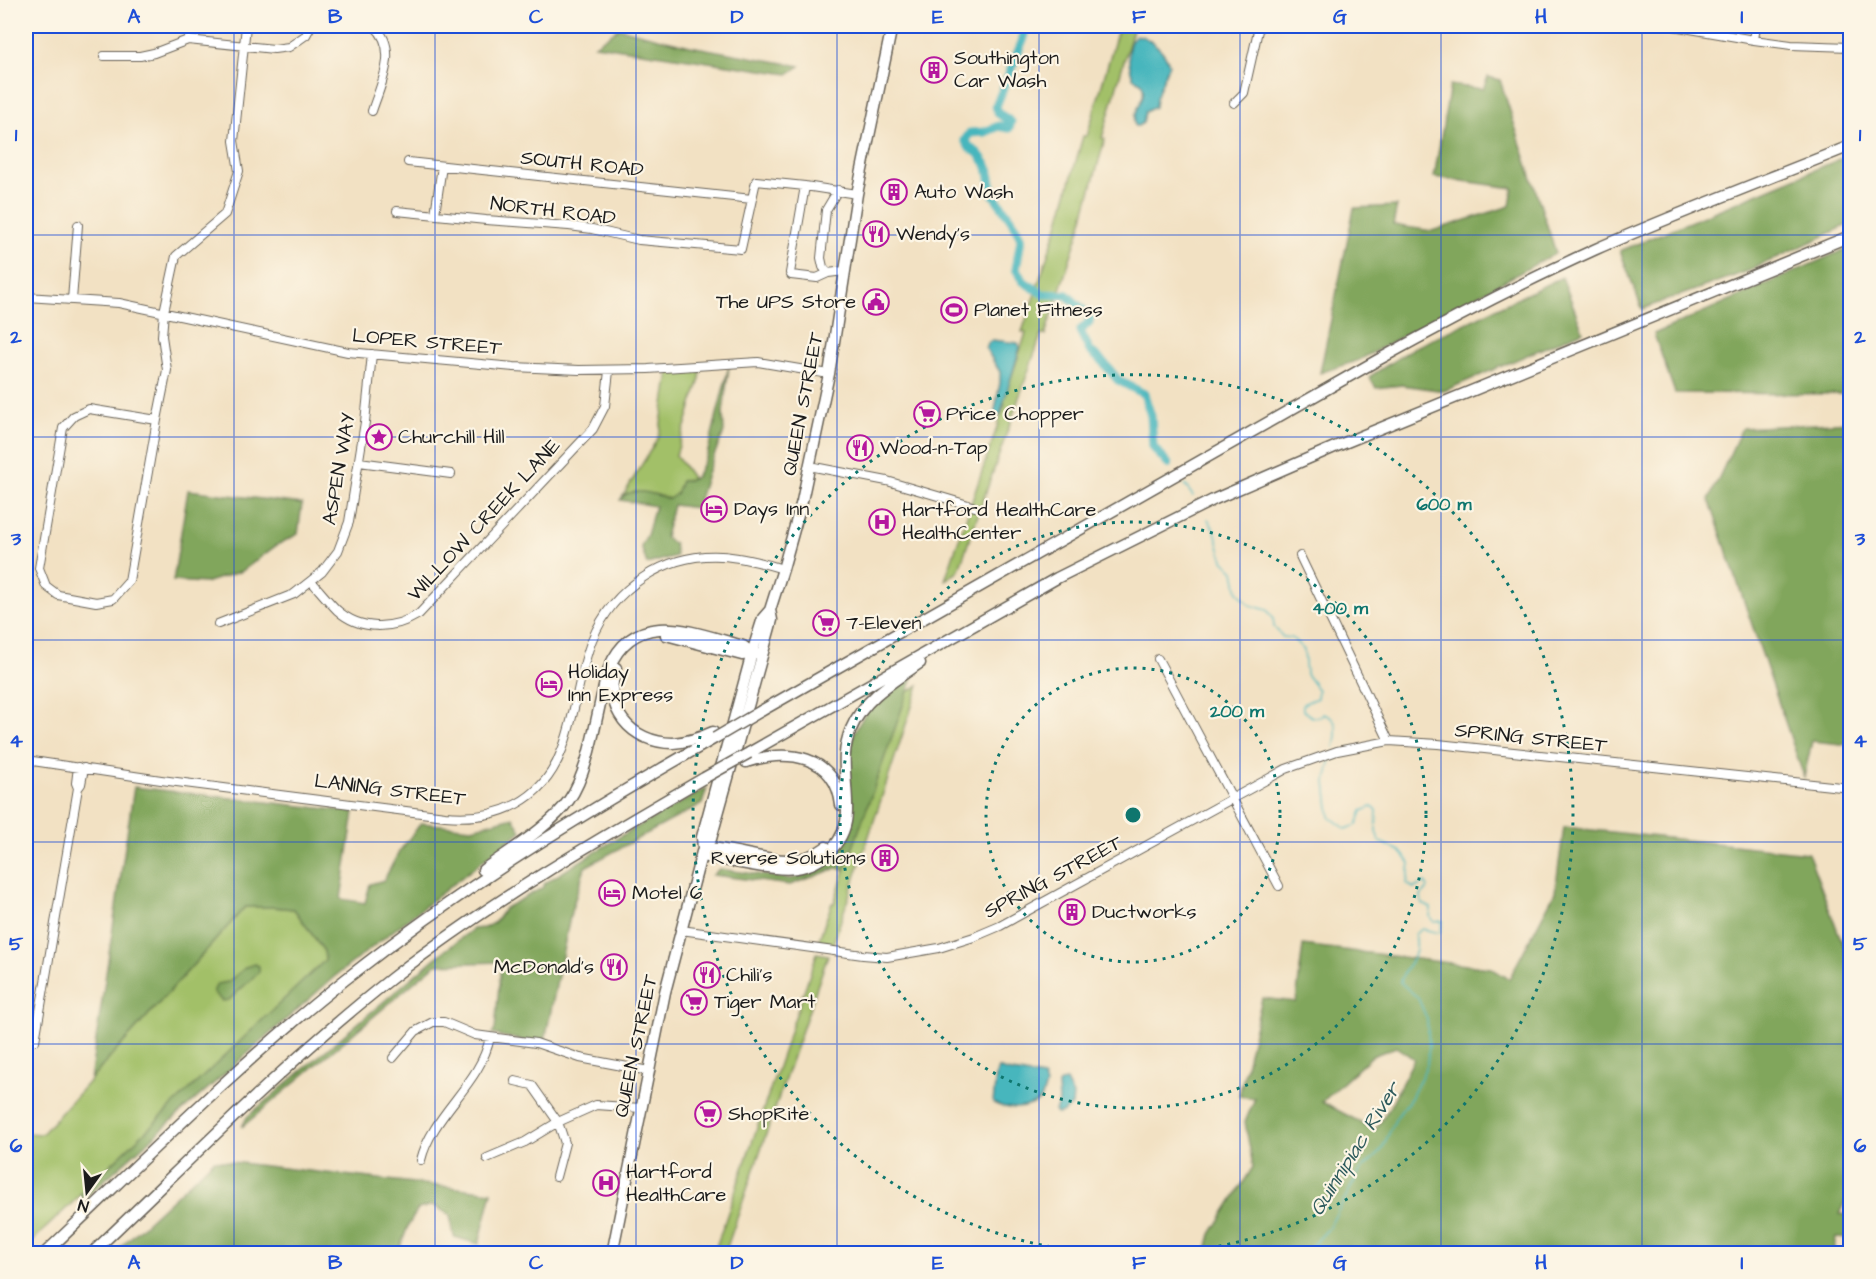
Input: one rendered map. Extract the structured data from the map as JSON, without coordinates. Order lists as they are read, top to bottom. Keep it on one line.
{"streets":{"highway":["QUEEN STREET"],"street":["SOUTH ROAD","NORTH ROAD","LOPER STREET","ASPEN WAY","WILLOW CREEK LANE","SPRING STREET","LANING STREET"]},"crossings":[["SOUTH ROAD","NORTH ROAD"],["LOPER STREET","QUEEN STREET"],["LOPER STREET","ASPEN WAY"],["LOPER STREET","WILLOW CREEK LANE"],["QUEEN STREET","SPRING STREET"],["QUEEN STREET","LANING STREET"],["ASPEN WAY","WILLOW CREEK LANE"]],"water":["Quinnipiac River"],"places":{"building":["Southington Car Wash","Auto Wash","Rverse Solutions","Ductworks"],"restaurant":["Wendy's","Wood-n-Tap","McDonald's","Chili's"],"public building":["The UPS Store"],"sports":["Planet Fitness"],"supermarket":["Price Chopper","7-Eleven","Tiger Mart","ShopRite"],"place":["Churchill Hill"],"hotel":["Days Inn","Holiday Inn Express","Motel 6"],"hospital":["Hartford HealthCare HealthCenter","Hartford HealthCare"]},"north":"bottom","grid":{"columns":["A","B","C","D","E","F","G","H","I"],"rows":["1","2","3","4","5","6"]},"rings":["600 m","400 m","200 m"]}
